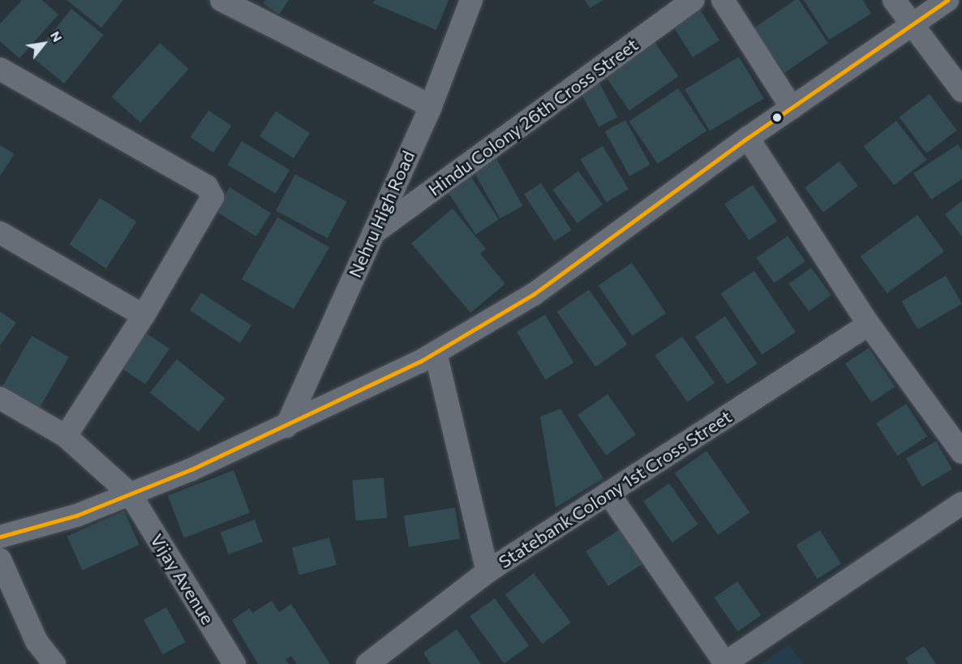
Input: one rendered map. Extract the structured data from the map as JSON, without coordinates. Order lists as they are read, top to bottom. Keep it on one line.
{"streets":{"street":["Hindu Colony 26th Cross Street","Nehru High Road","Statebank Colony 1st Cross Street","Vijay Avenue"]},"crossings":[["Hindu Colony 26th Cross Street","Nehru High Road"]],"north":"top right"}
